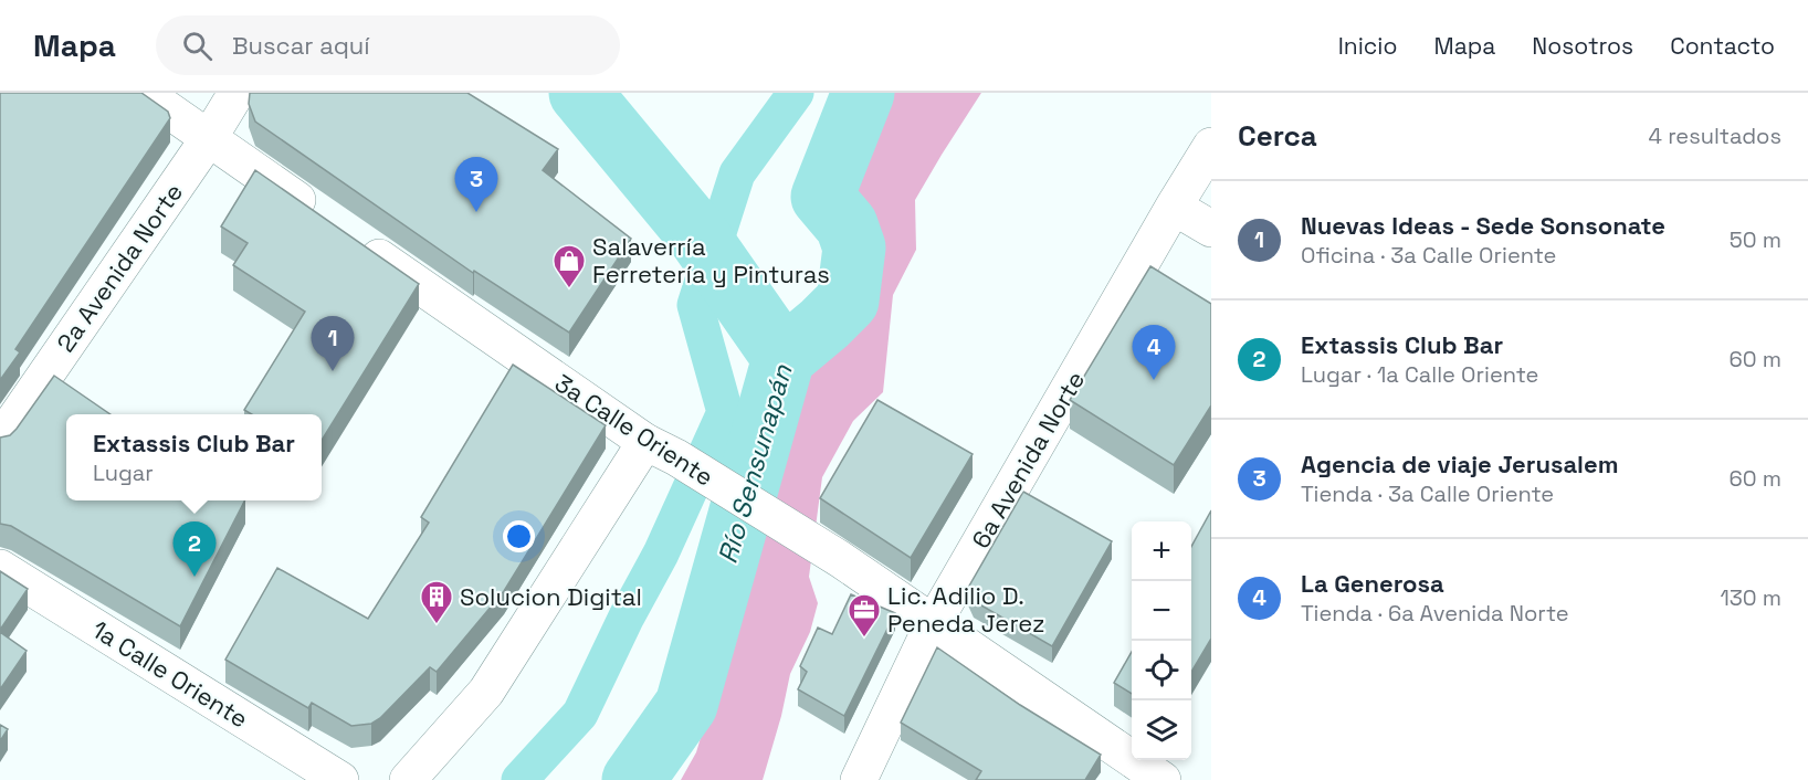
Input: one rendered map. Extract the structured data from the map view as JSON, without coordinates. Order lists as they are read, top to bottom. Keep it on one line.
{"streets":{"street":["2a Avenida Norte","3a Calle Oriente","6a Avenida Norte","1a Calle Oriente"]},"crossings":[["3a Calle Oriente","6a Avenida Norte"]],"water":["Río Sensunapán"],"places":{"shop":["Salaverría Ferretería y Pinturas"],"building":["Solucion Digital"],"office":["Lic. Adilio D. Peneda Jerez"]},"page":{"header":"Mapa","search":"Buscar aquí","nav":["Inicio","Mapa","Nosotros","Contacto"],"heading":["Cerca","4 resultados"],"pins":["3","1","4","2"],"list":[{"mark":"1","name":"Nuevas Ideas - Sede Sonsonate","note":"Oficina · 3a Calle Oriente","value":"50 m"},{"mark":"2","name":"Extassis Club Bar","note":"Lugar · 1a Calle Oriente","value":"60 m"},{"mark":"3","name":"Agencia de viaje Jerusalem","note":"Tienda · 3a Calle Oriente","value":"60 m"},{"mark":"4","name":"La Generosa","note":"Tienda · 6a Avenida Norte","value":"130 m"}],"popup":["Extassis Club Bar","Lugar"],"map_buttons":["+","−"]}}
